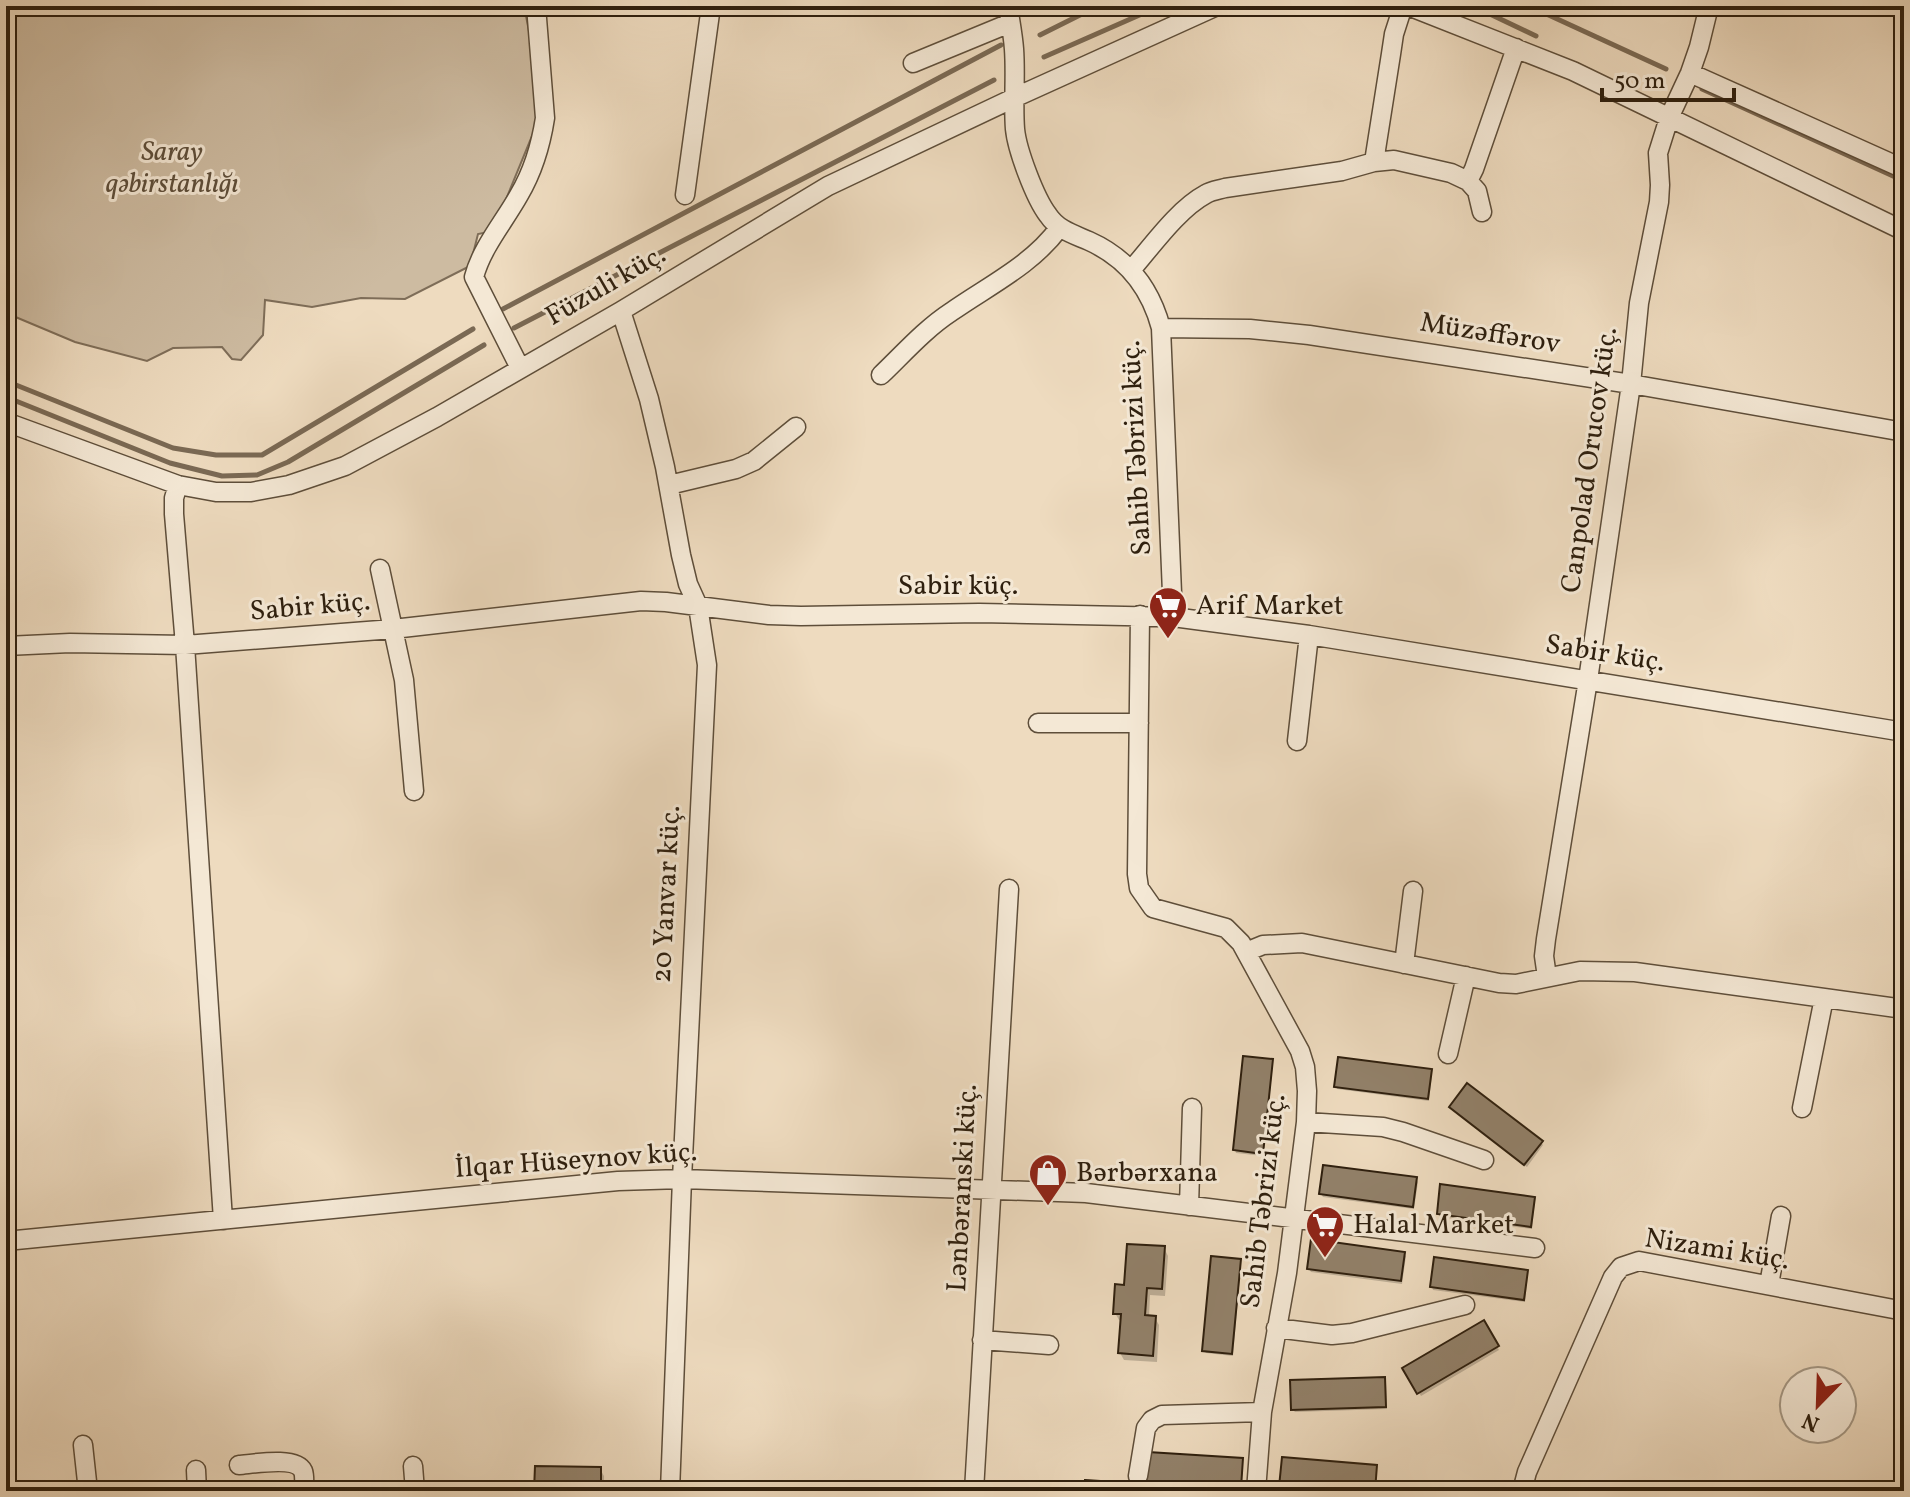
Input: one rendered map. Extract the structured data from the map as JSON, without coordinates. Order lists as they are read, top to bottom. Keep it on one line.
{"streets":{"street":["Füzuli küç.","Müzəffərov","Sahib Təbrizi küç.","Canpolad Orucov küç.","Sabir küç.","20 Yanvar küç.","İlqar Hüseynov küç.","Lənbəranski küç.","Nizami küç."]},"crossings":[["Füzuli küç.","20 Yanvar küç."],["Müzəffərov","Sahib Təbrizi küç."],["Müzəffərov","Canpolad Orucov küç."],["Sahib Təbrizi küç.","Sabir küç."],["Sahib Təbrizi küç.","İlqar Hüseynov küç."],["Canpolad Orucov küç.","Sabir küç."],["Sabir küç.","20 Yanvar küç."],["20 Yanvar küç.","İlqar Hüseynov küç."],["İlqar Hüseynov küç.","Lənbəranski küç."]],"parks":["Saray qəbirstanlığı"],"places":{"supermarket":["Arif Market","Halal Market"],"shop":["Bərbərxana"]},"scale_bar":"50 m","north":"bottom left"}
